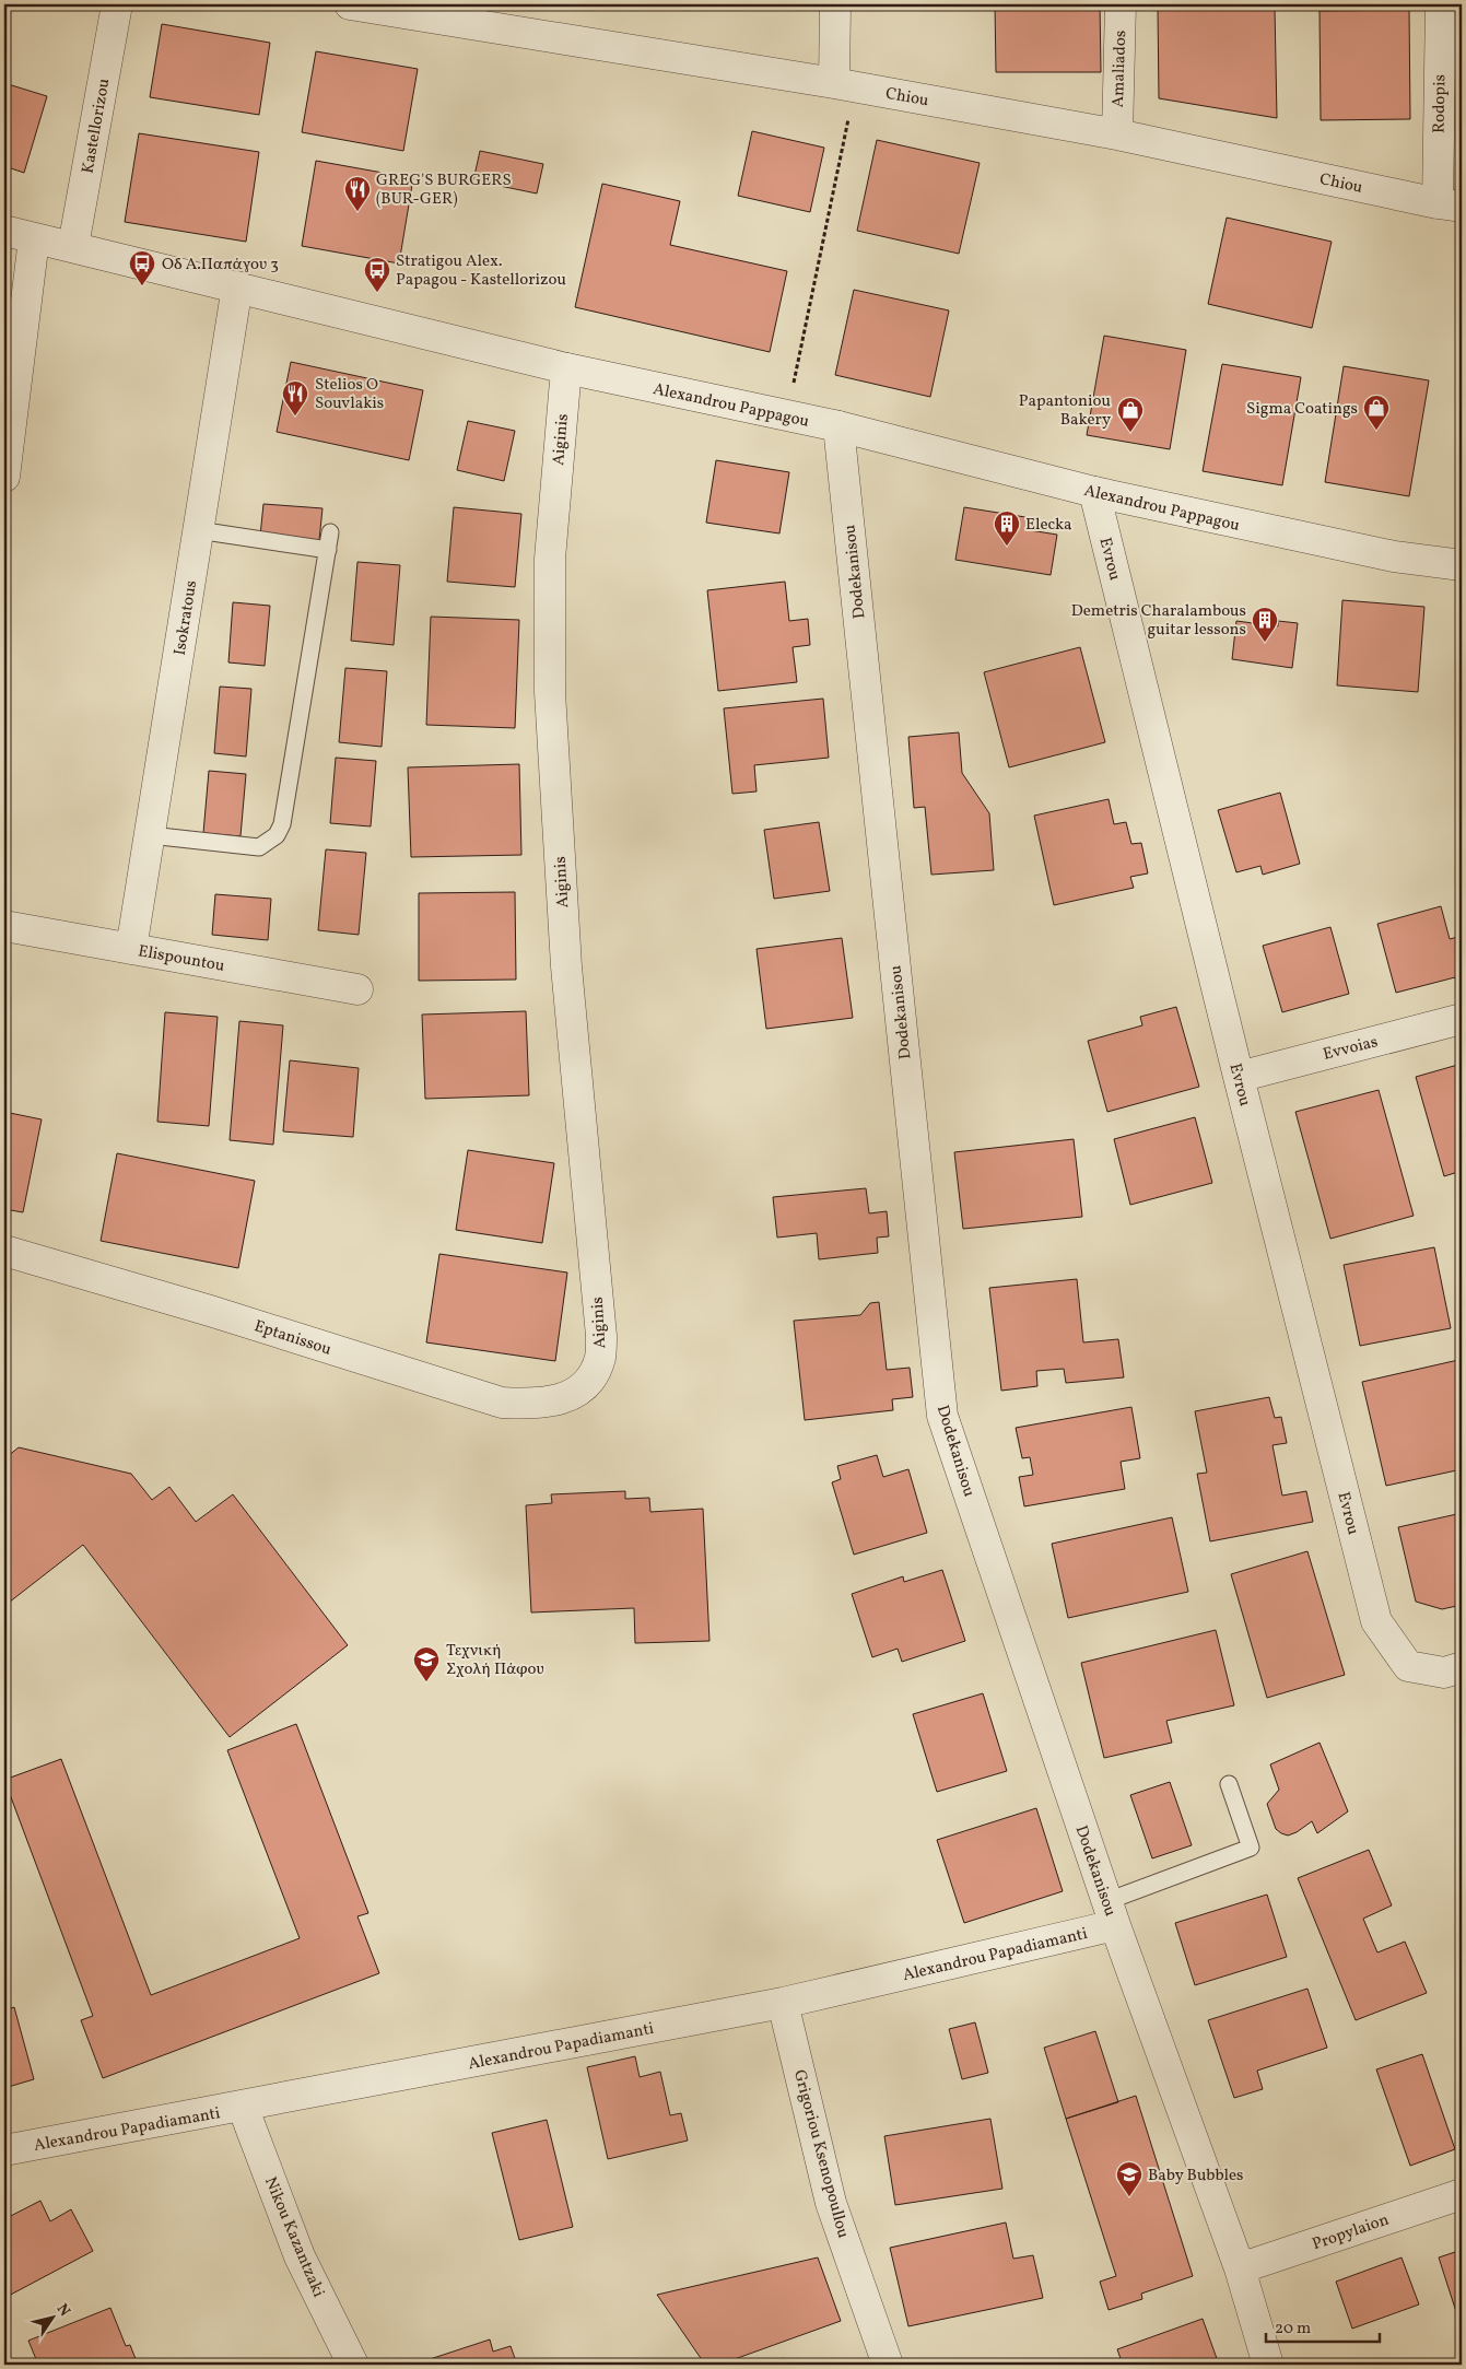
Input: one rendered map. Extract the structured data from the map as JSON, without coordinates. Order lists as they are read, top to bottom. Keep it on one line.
{"streets":{"street":["Amaliados","Chiou","Rodopis","Kastellorizou","Alexandrou Pappagou","Aiginis","Evrou","Dodekanisou","Isokratous","Elispountou","Evvoias","Eptanissou","Alexandrou Papadiamanti","Grigoriou Ksenopoullou","Propylaion","Nikou Kazantzaki"]},"crossings":[["Amaliados","Chiou"],["Chiou","Rodopis"],["Kastellorizou","Alexandrou Pappagou"],["Alexandrou Pappagou","Aiginis"],["Alexandrou Pappagou","Evrou"],["Alexandrou Pappagou","Dodekanisou"],["Alexandrou Pappagou","Isokratous"],["Aiginis","Eptanissou"],["Evrou","Evvoias"],["Dodekanisou","Alexandrou Papadiamanti"],["Dodekanisou","Propylaion"],["Isokratous","Elispountou"],["Alexandrou Papadiamanti","Grigoriou Ksenopoullou"],["Alexandrou Papadiamanti","Nikou Kazantzaki"]],"places":{"restaurant":["GREG'S BURGERS (BUR-GER)","Stelios O Souvlakis"],"bus stop":["Οδ Α.Παπάγου 3","Stratigou Alex. Papagou - Kastellorizou"],"shop":["Sigma Coatings","Papantoniou Bakery"],"building":["Elecka","Demetris Charalambous guitar lessons"],"school or university":["Τεχνική Σχολή Πάφου","Baby Bubbles"]},"scale_bar":"20 m","north":"top right"}
